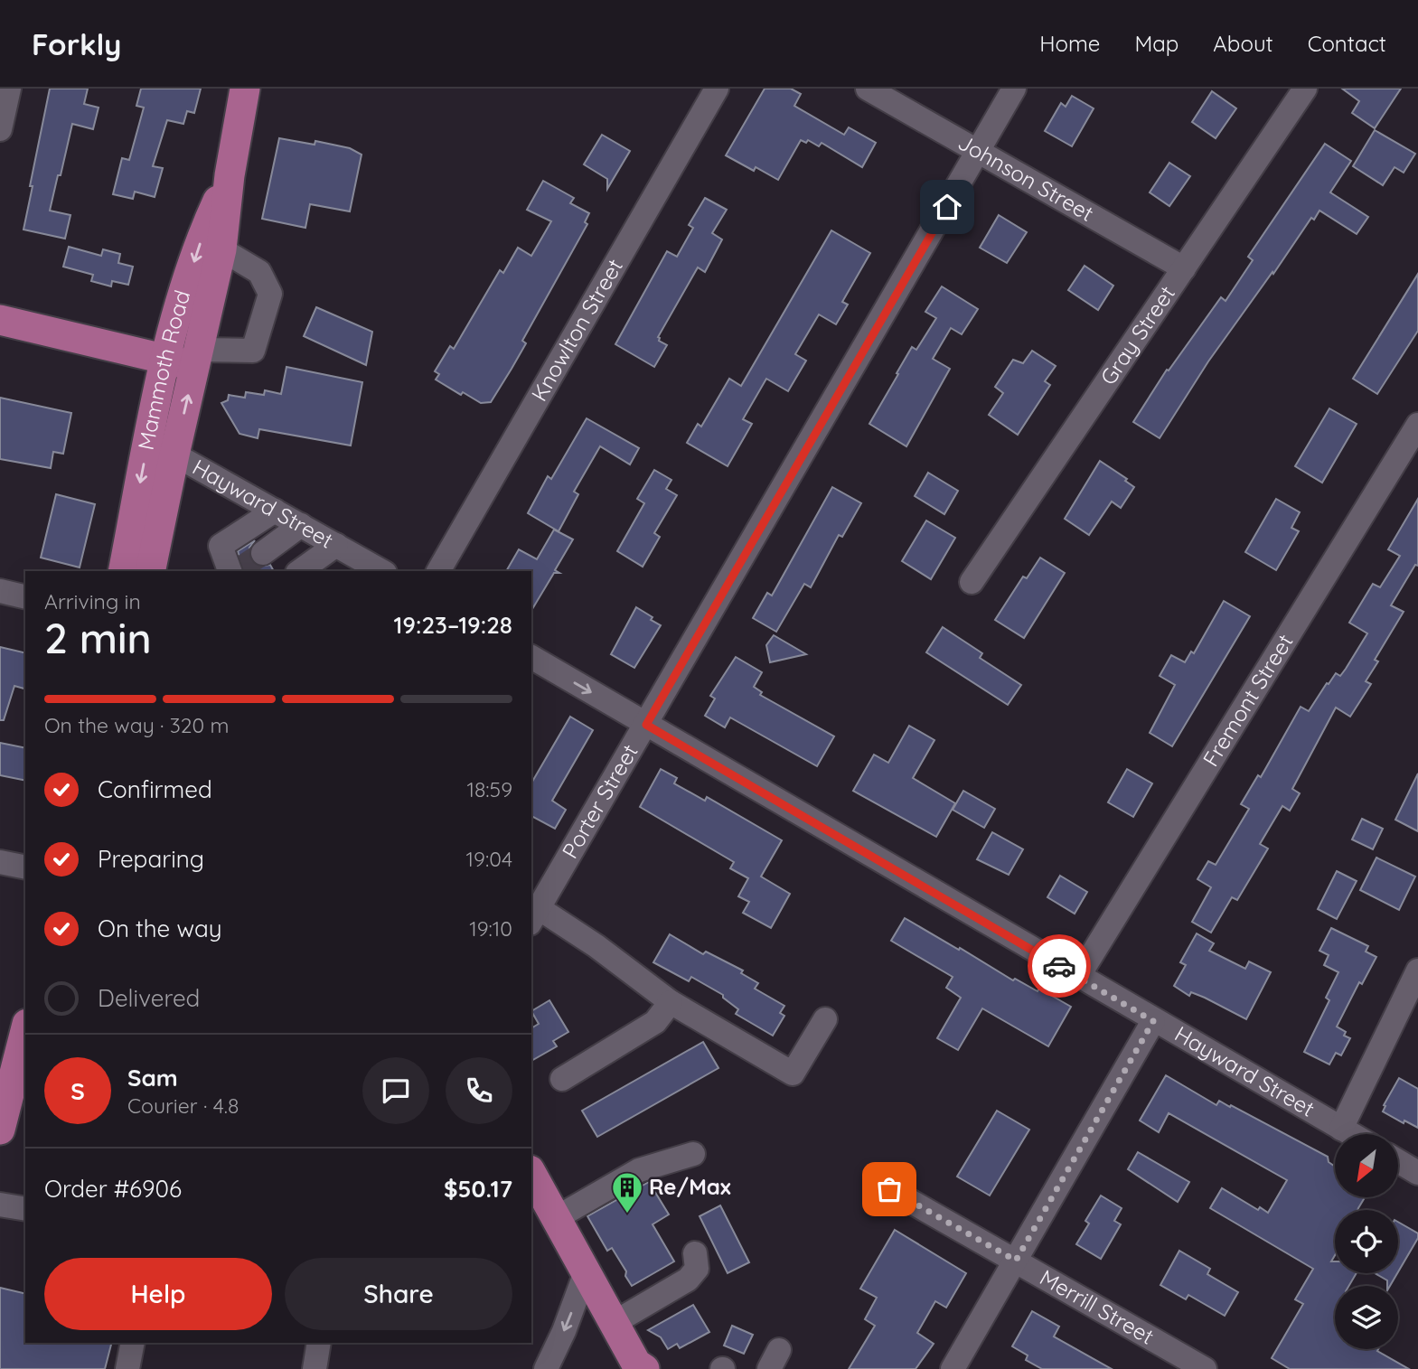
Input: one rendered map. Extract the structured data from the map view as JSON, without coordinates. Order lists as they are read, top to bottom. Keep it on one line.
{"streets":{"main road":["Mammoth Road"],"street":["Johnson Street","Knowlton Street","Gray Street","Hayward Street","Fremont Street","Porter Street","Merrill Street"]},"crossings":[["Johnson Street","Gray Street"],["Johnson Street","Porter Street"],["Mammoth Road","Hayward Street"],["Hayward Street","Fremont Street"],["Hayward Street","Porter Street"]],"places":{"building":["Re/Max"]},"north":"bottom left","page":{"header":"Forkly","nav":["Home","Map","About","Contact"],"heading":["2 min","Arriving in","19:23–19:28"],"panel":["Sam","Courier · 4.8","Order #6906","$50.17"],"bar":"On the way · 320 m","list":[["Confirmed","18:59"],["Preparing","19:04"],["On the way","19:10"],"Delivered"],"round":"S","buttons":["Help","Share"]}}
